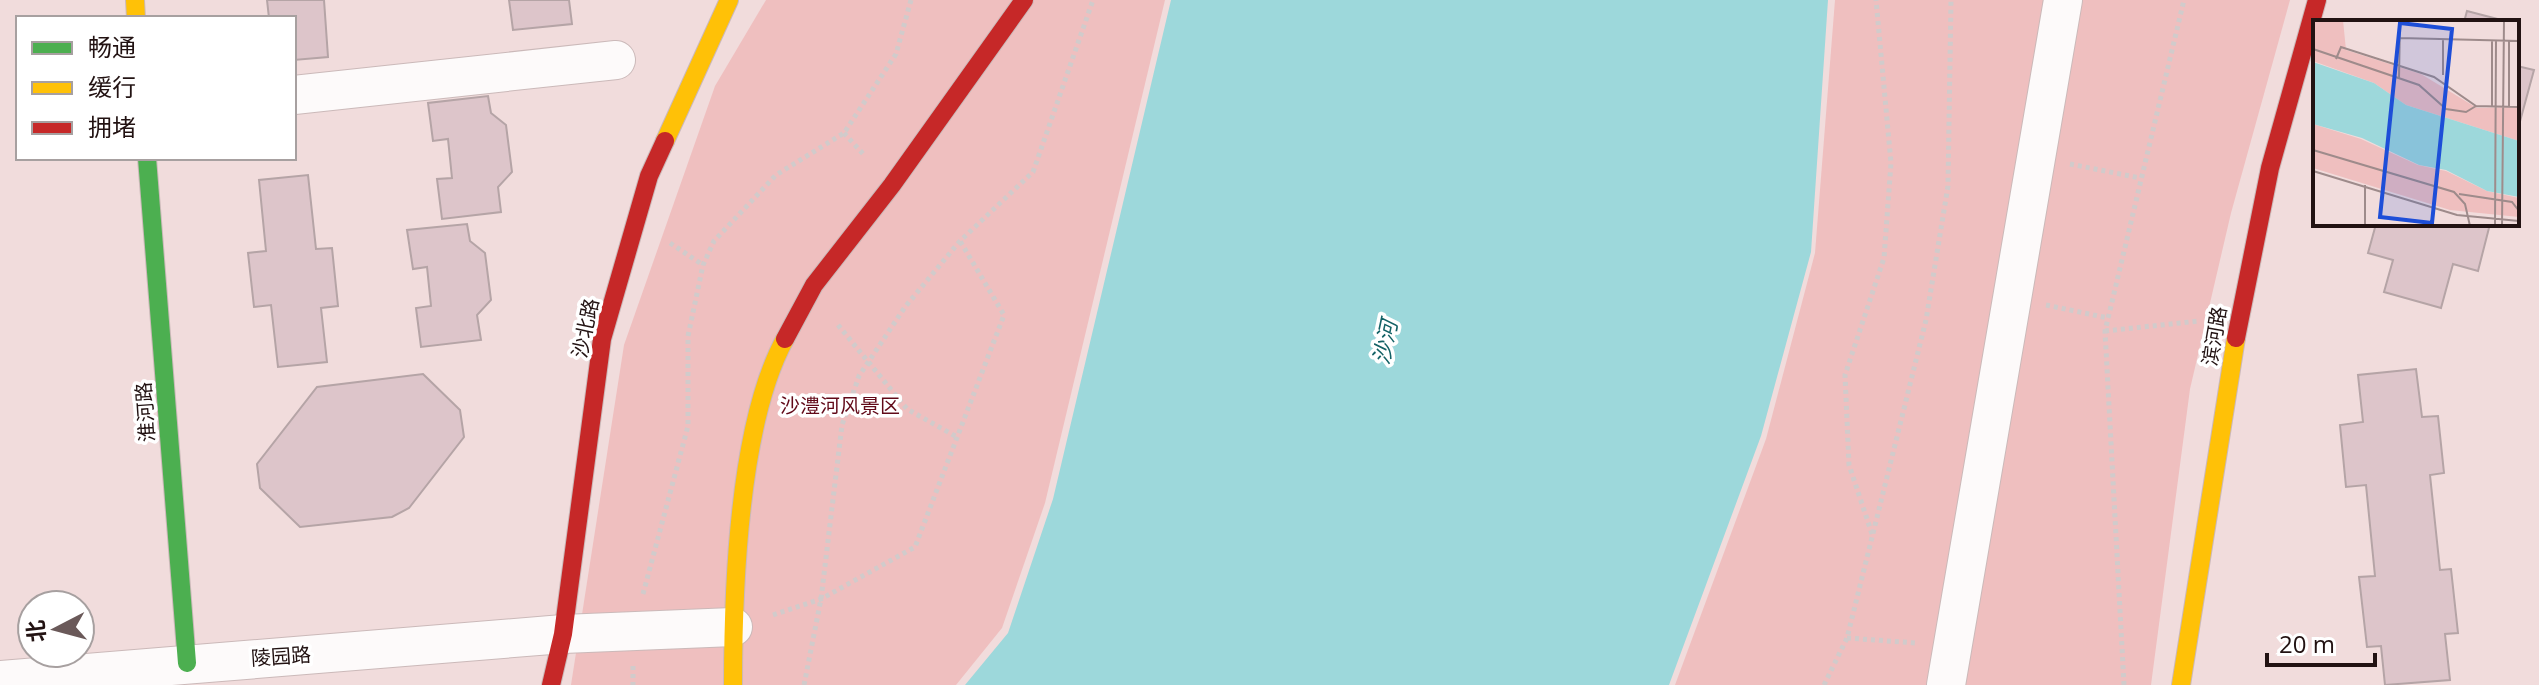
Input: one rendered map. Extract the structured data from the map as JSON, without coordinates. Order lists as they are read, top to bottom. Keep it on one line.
{"streets":{"street":["沙北路","滨河路","淮河路","陵园路"]},"crossings":[["沙北路","陵园路"],["淮河路","陵园路"]],"water":["沙河"],"parks":["沙澧河风景区"],"legend":["畅通","缓行","拥堵"],"scale_bar":"20 m","north":"left"}
